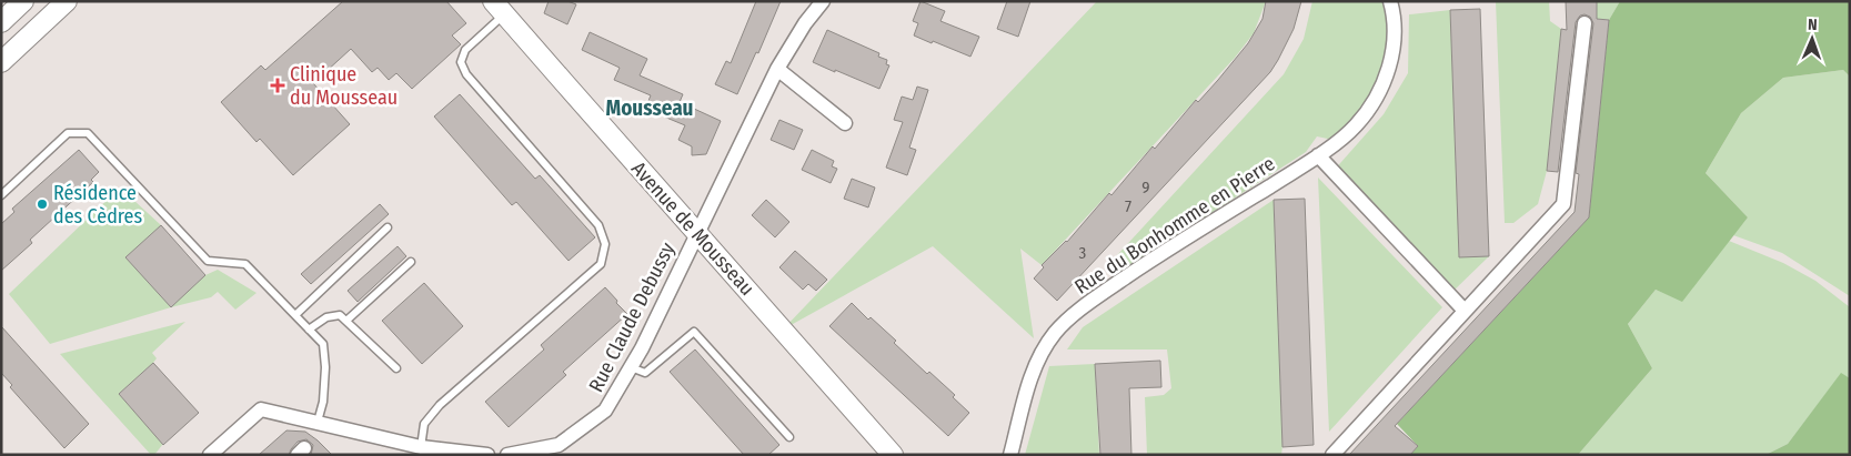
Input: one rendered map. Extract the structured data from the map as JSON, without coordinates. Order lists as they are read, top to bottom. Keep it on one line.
{"streets":{"street":["Rue du Bonhomme en Pierre","Avenue de Mousseau","Rue Claude Debussy"]},"crossings":[["Avenue de Mousseau","Rue Claude Debussy"]],"districts":["Mousseau"],"places":{"health":["Clinique du Mousseau"],"other":["Résidence des Cèdres"]},"house_numbers":["9","7","3"],"north":"top"}
